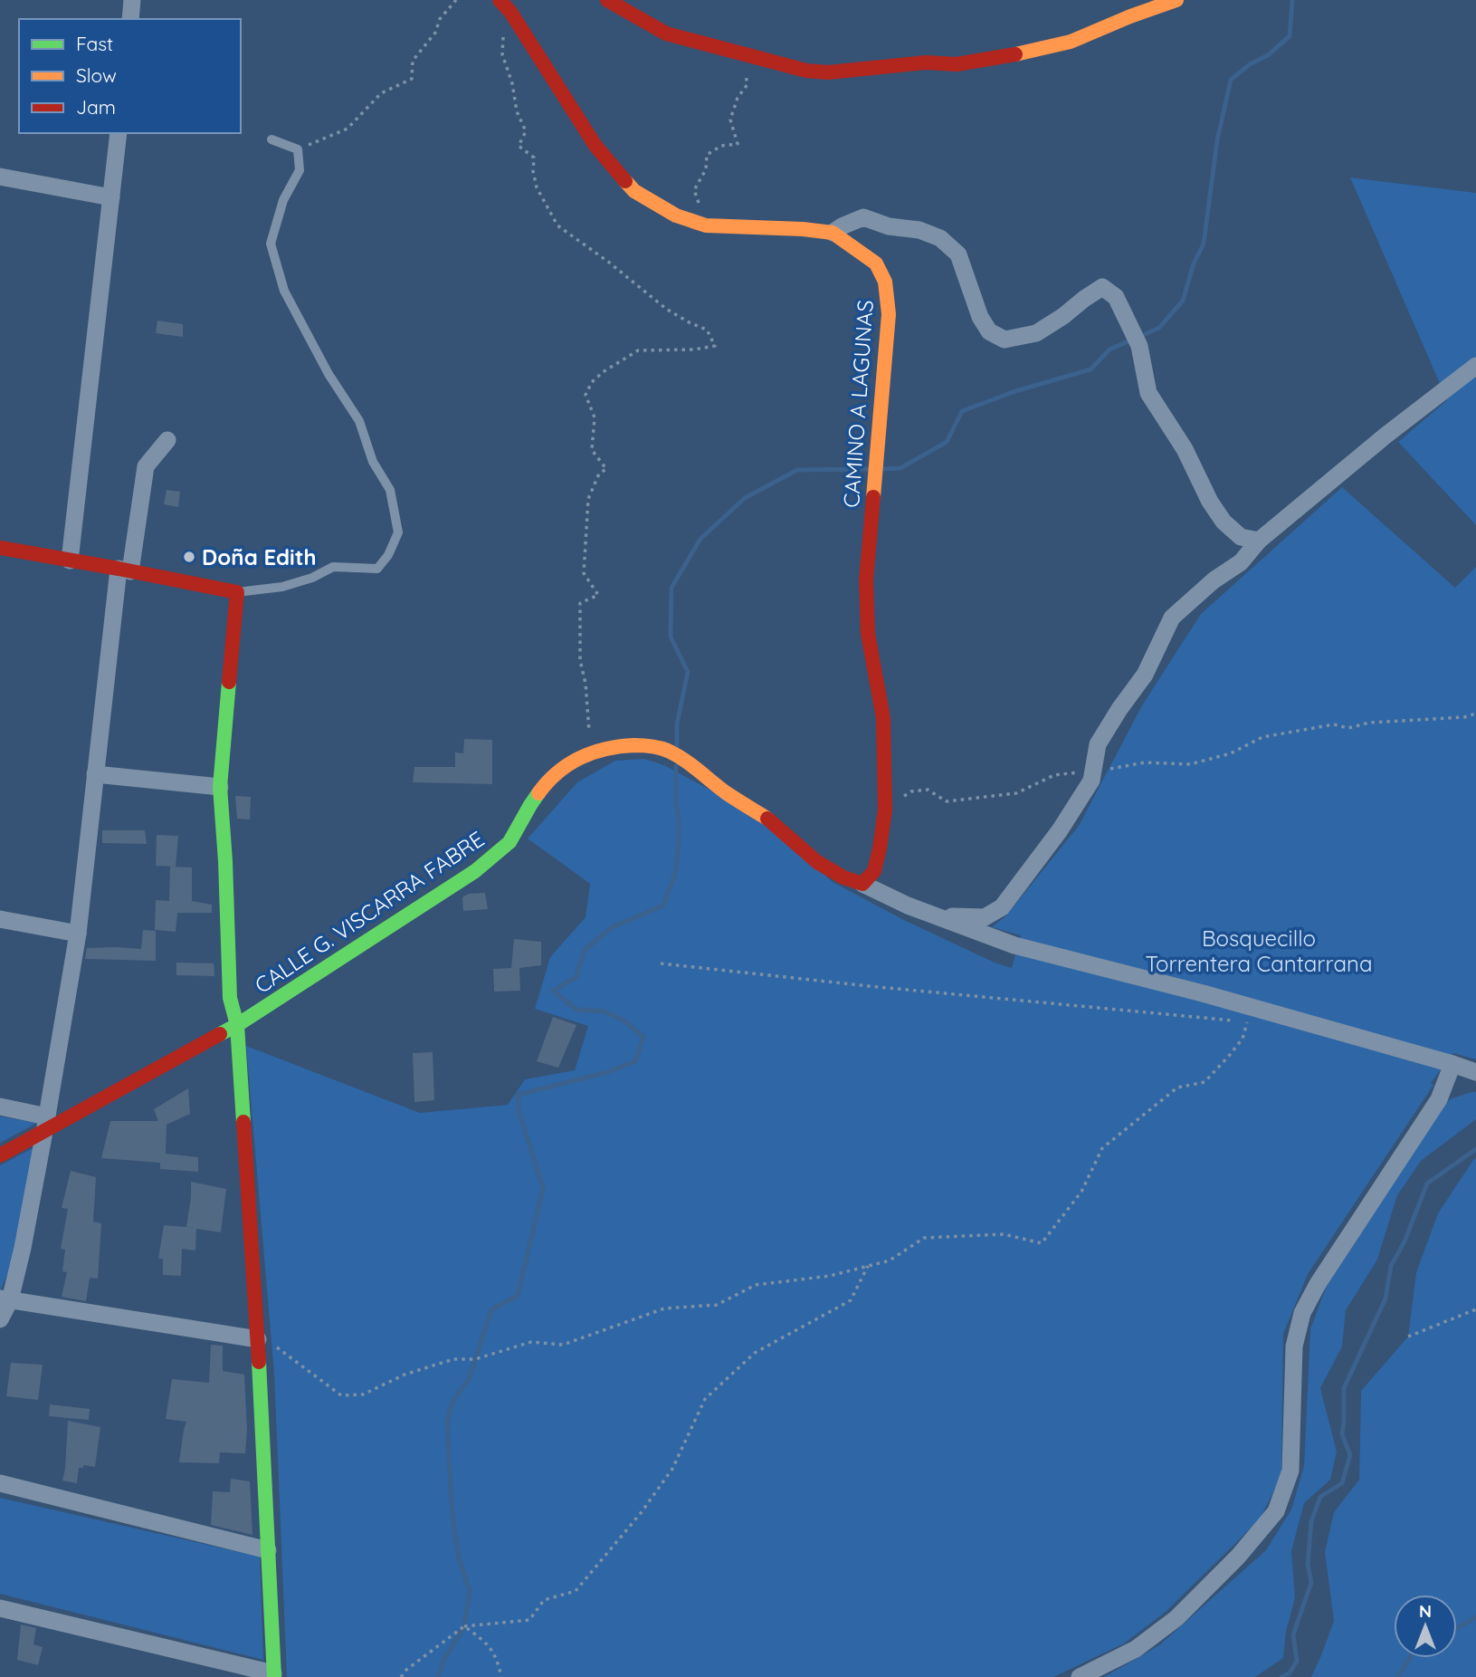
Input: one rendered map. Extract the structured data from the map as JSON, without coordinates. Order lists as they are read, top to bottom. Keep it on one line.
{"streets":{"street":["CAMINO A LAGUNAS","CALLE G. VISCARRA FABRE"]},"crossings":[["CAMINO A LAGUNAS","CALLE G. VISCARRA FABRE"]],"parks":["Bosquecillo Torrentera Cantarrana"],"places":["Doña Edith"],"legend":["Fast","Slow","Jam"],"north":"top"}
